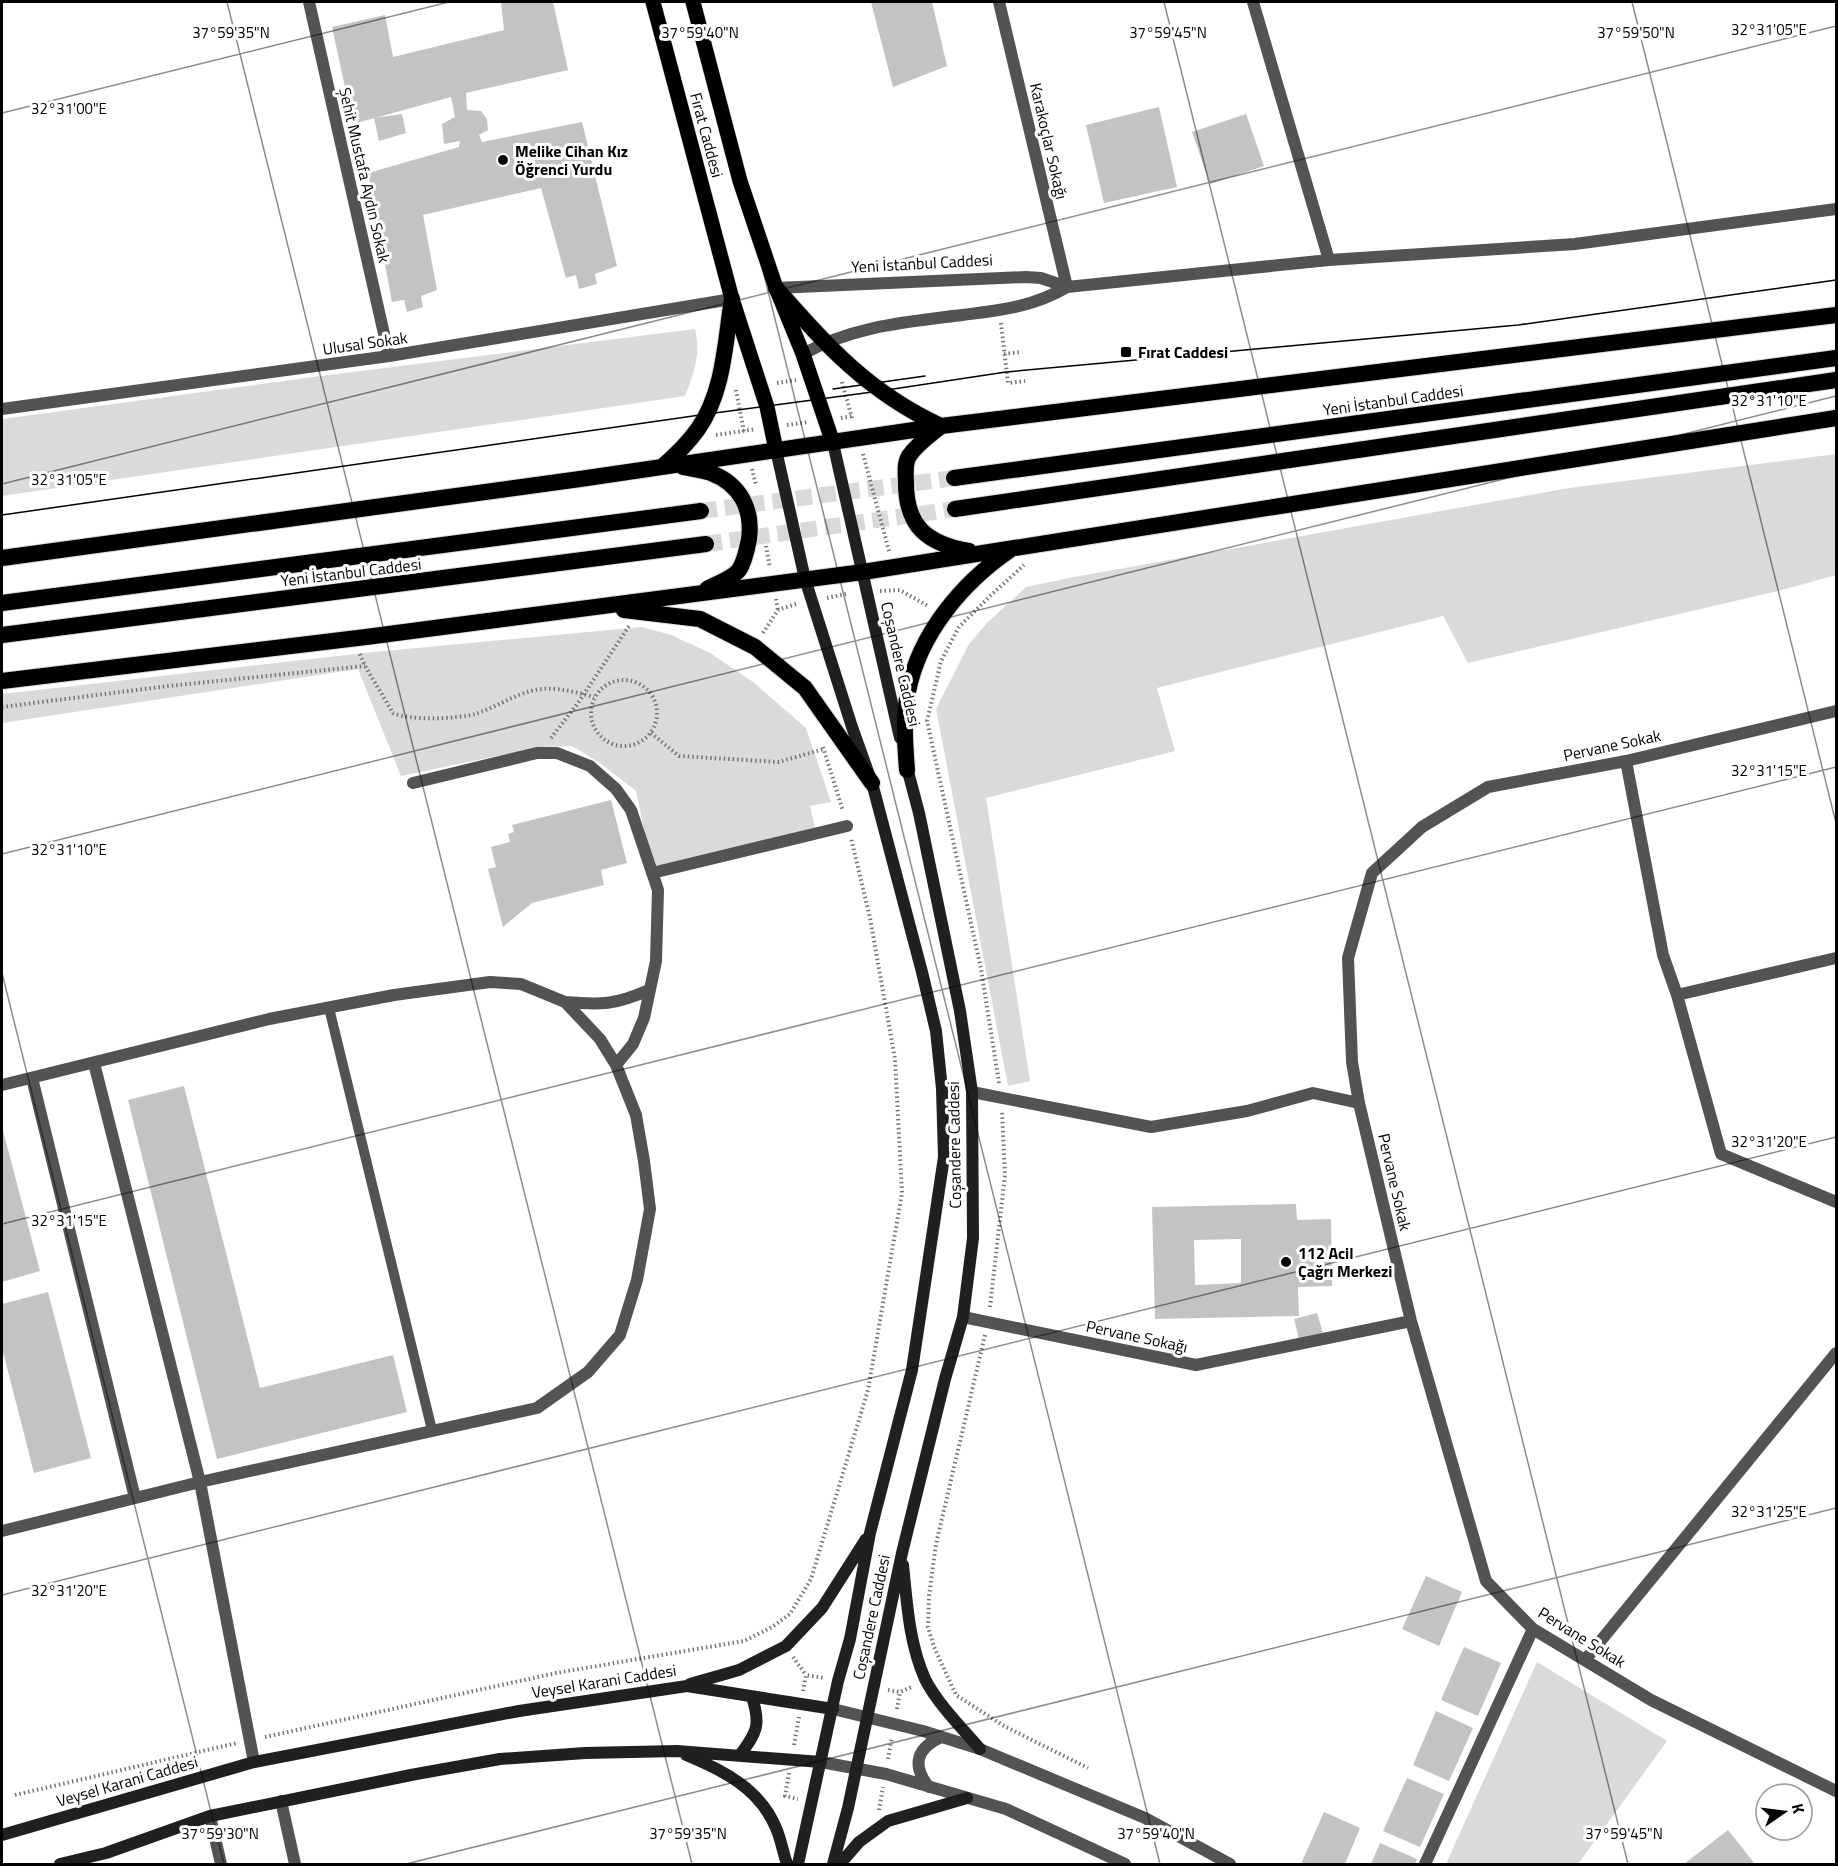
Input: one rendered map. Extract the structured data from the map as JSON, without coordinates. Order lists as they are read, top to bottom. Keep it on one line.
{"streets":{"highway":["Yeni İstanbul Caddesi"],"main road":["Fırat Caddesi","Coşandere Caddesi","Veysel Karani Caddesi"],"street":["Karakoçlar Sokağı","Şehit Mustafa Aydın Sokak","Ulusal Sokak","Pervane Sokak","Pervane Sokağı"]},"crossings":[["Fırat Caddesi","Yeni İstanbul Caddesi"],["Fırat Caddesi","Ulusal Sokak"],["Fırat Caddesi","Coşandere Caddesi"],["Karakoçlar Sokağı","Yeni İstanbul Caddesi"],["Şehit Mustafa Aydın Sokak","Ulusal Sokak"],["Coşandere Caddesi","Pervane Sokağı"],["Coşandere Caddesi","Veysel Karani Caddesi"],["Pervane Sokak","Pervane Sokağı"]],"places":{"other":["Melike Cihan Kız Öğrenci Yurdu","112 Acil Çağrı Merkezi"],"transit":["Fırat Caddesi"]},"north":"right","coordinates":["32°31'05\"E","37°59'50\"N","37°59'35\"N","37°59'40\"N","37°59'45\"N","32°31'00\"E","32°31'10\"E","32°31'15\"E","32°31'20\"E","32°31'25\"E","37°59'30\"N"]}
